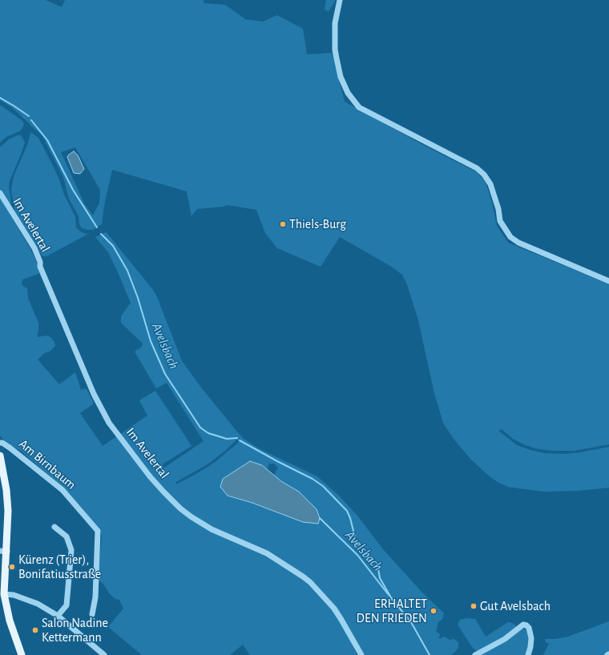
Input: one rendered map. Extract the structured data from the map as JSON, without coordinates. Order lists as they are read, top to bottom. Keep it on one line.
{"streets":{"street":["Im Avelertal","Am Birnbaum"]},"water":["Avelsbach"],"places":["Thiels-Burg","Kürenz (Trier), Bonifatiusstraße","Gut Avelsbach","ERHALTET DEN FRIEDEN","Salon Nadine Kettermann"]}
